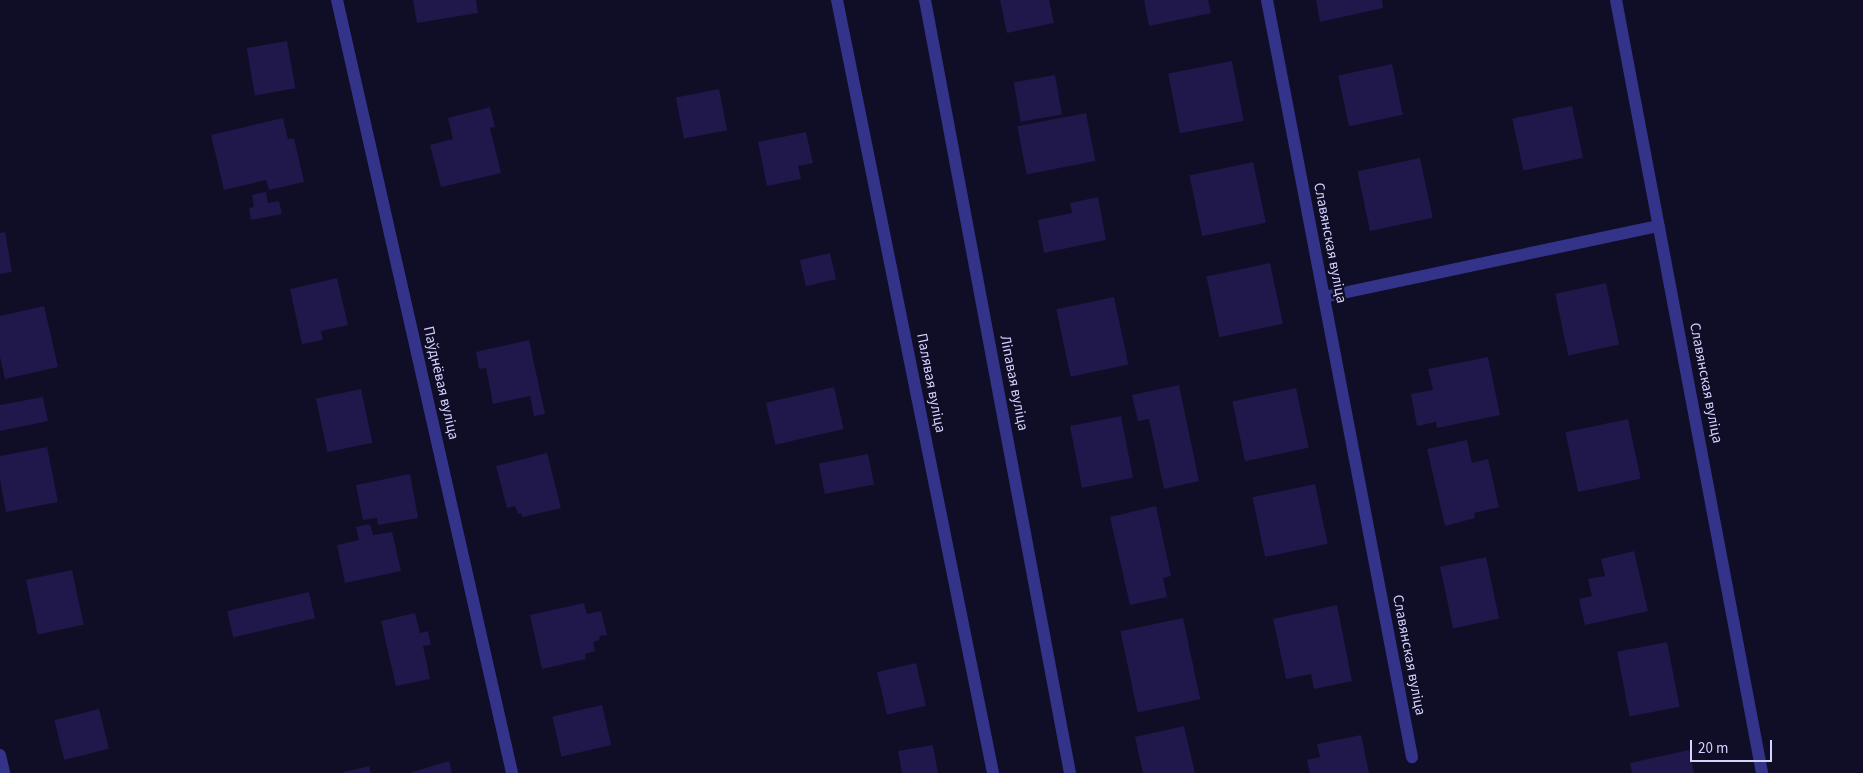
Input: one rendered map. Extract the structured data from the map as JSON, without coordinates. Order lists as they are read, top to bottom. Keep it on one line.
{"streets":{"street":["Славянская вуліца","Паўднёвая вуліца","Палявая вуліца","Ліпавая вуліца"]},"scale_bar":"20 m"}
